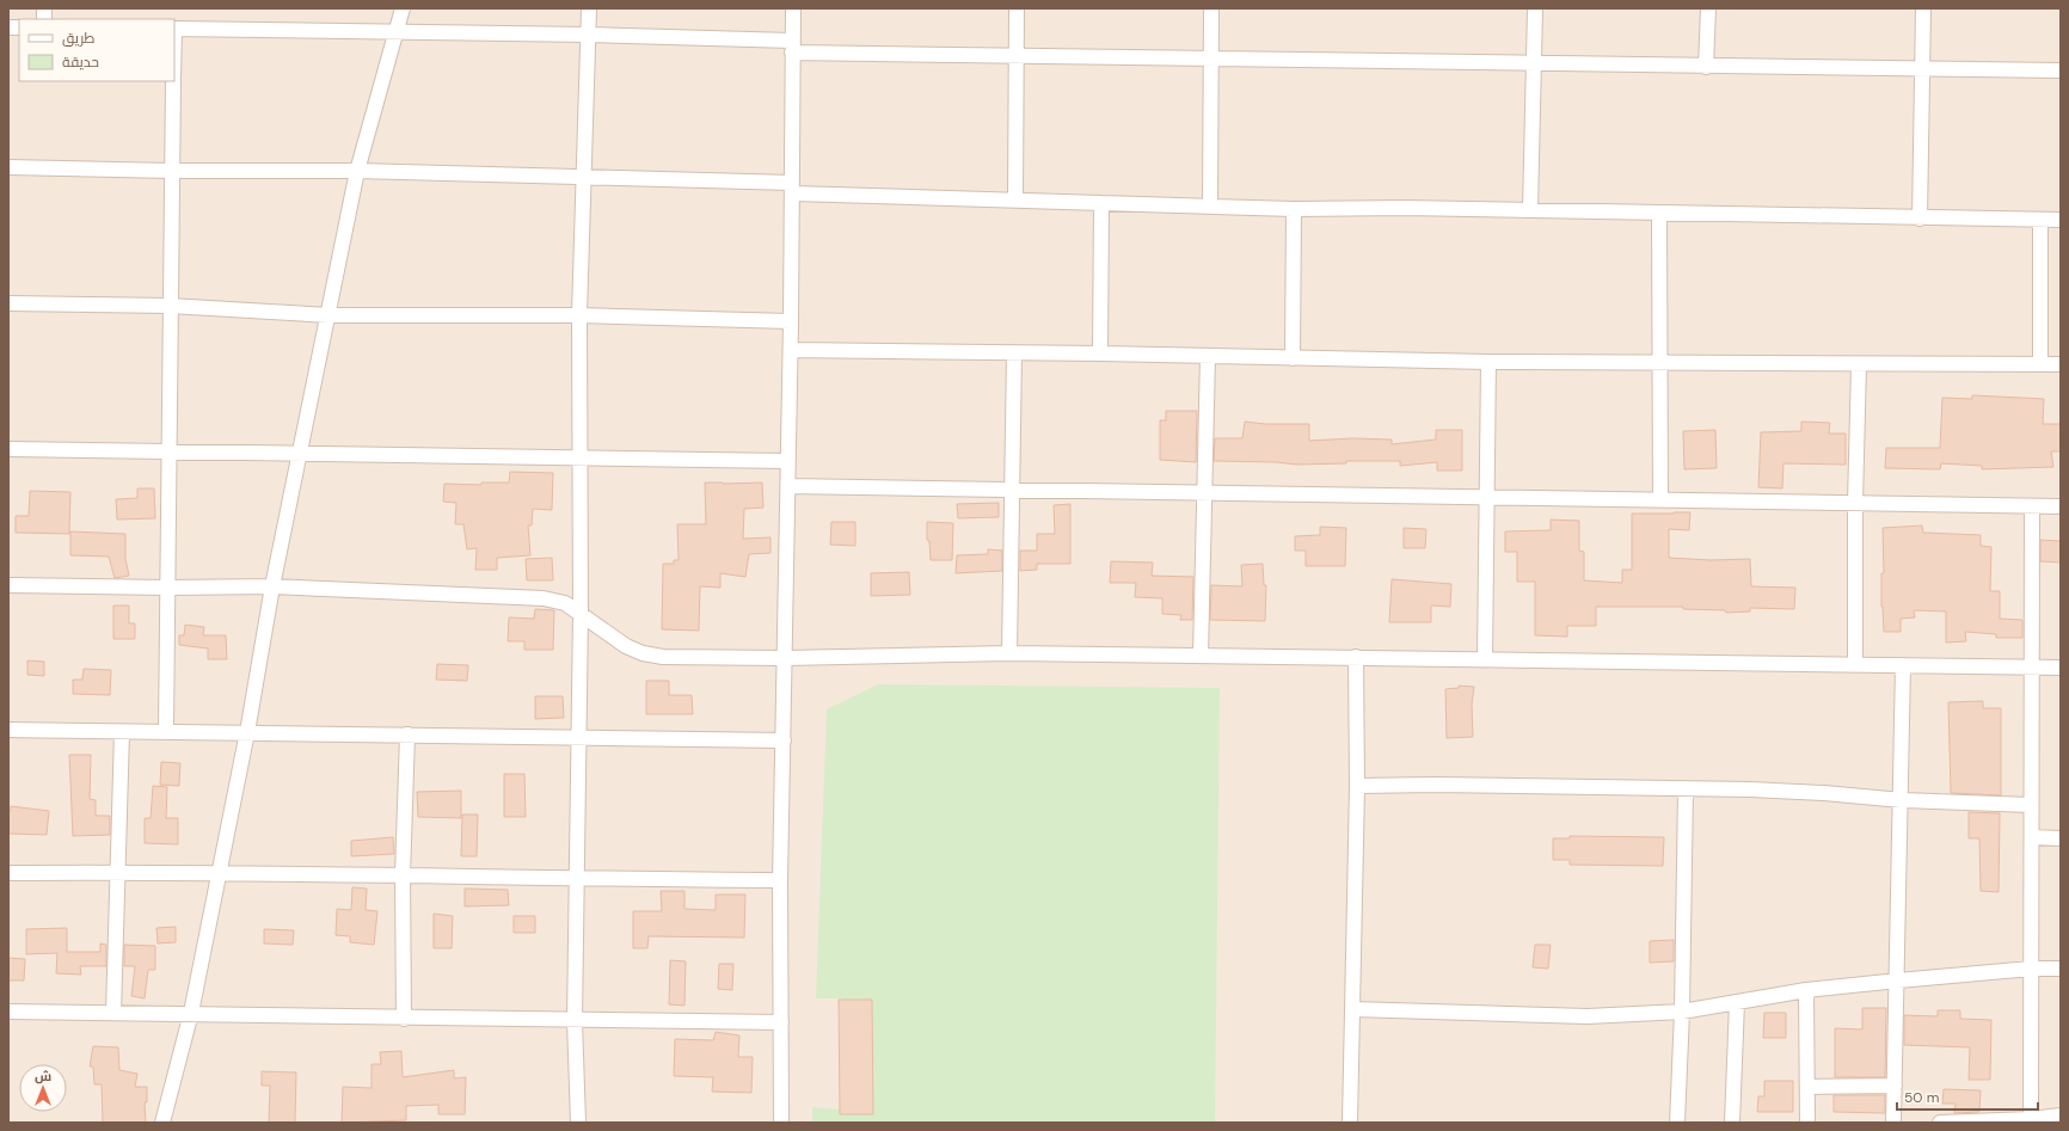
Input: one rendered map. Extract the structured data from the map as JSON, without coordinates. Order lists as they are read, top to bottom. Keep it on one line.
{"legend":["طريق","حديقة"],"scale_bar":"50 m","north":"top"}
